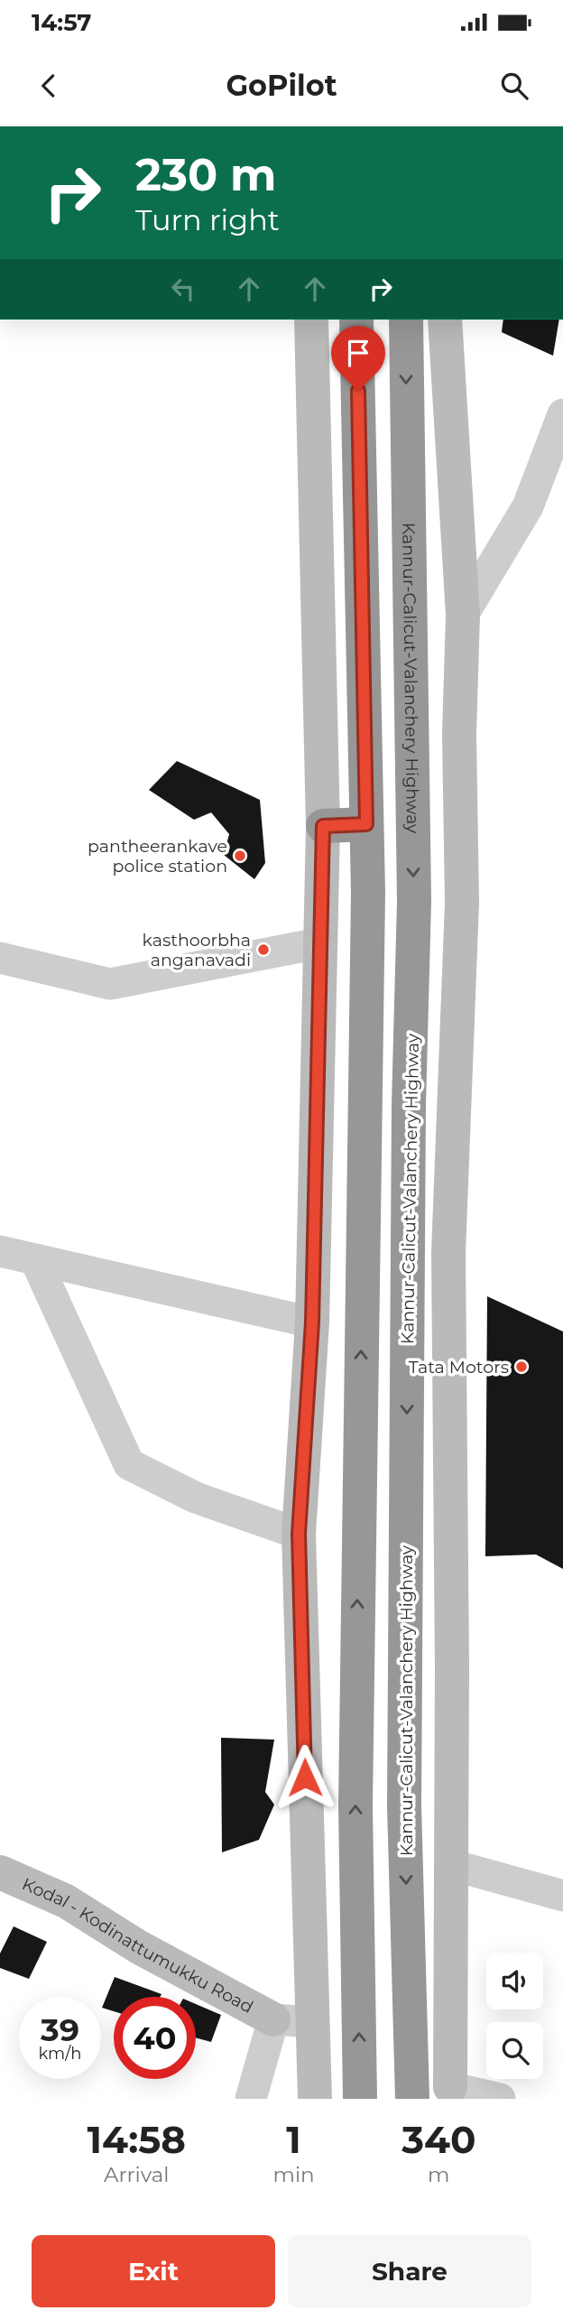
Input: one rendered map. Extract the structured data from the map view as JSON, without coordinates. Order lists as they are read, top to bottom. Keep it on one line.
{"streets":{"highway":["Kannur-Calicut-Valanchery Highway"],"street":["Kodal - Kodinattumukku Road"]},"places":["pantheerankave police station","kasthoorbha anganavadi","Tata Motors"],"page":{"status":"14:57","header":"GoPilot","turn":["230 m","Turn right"],"speed":"39 km/h","limit":"40","eta":["14:58","Arrival","1","min","340","m"],"buttons":["Exit","Share"]}}
